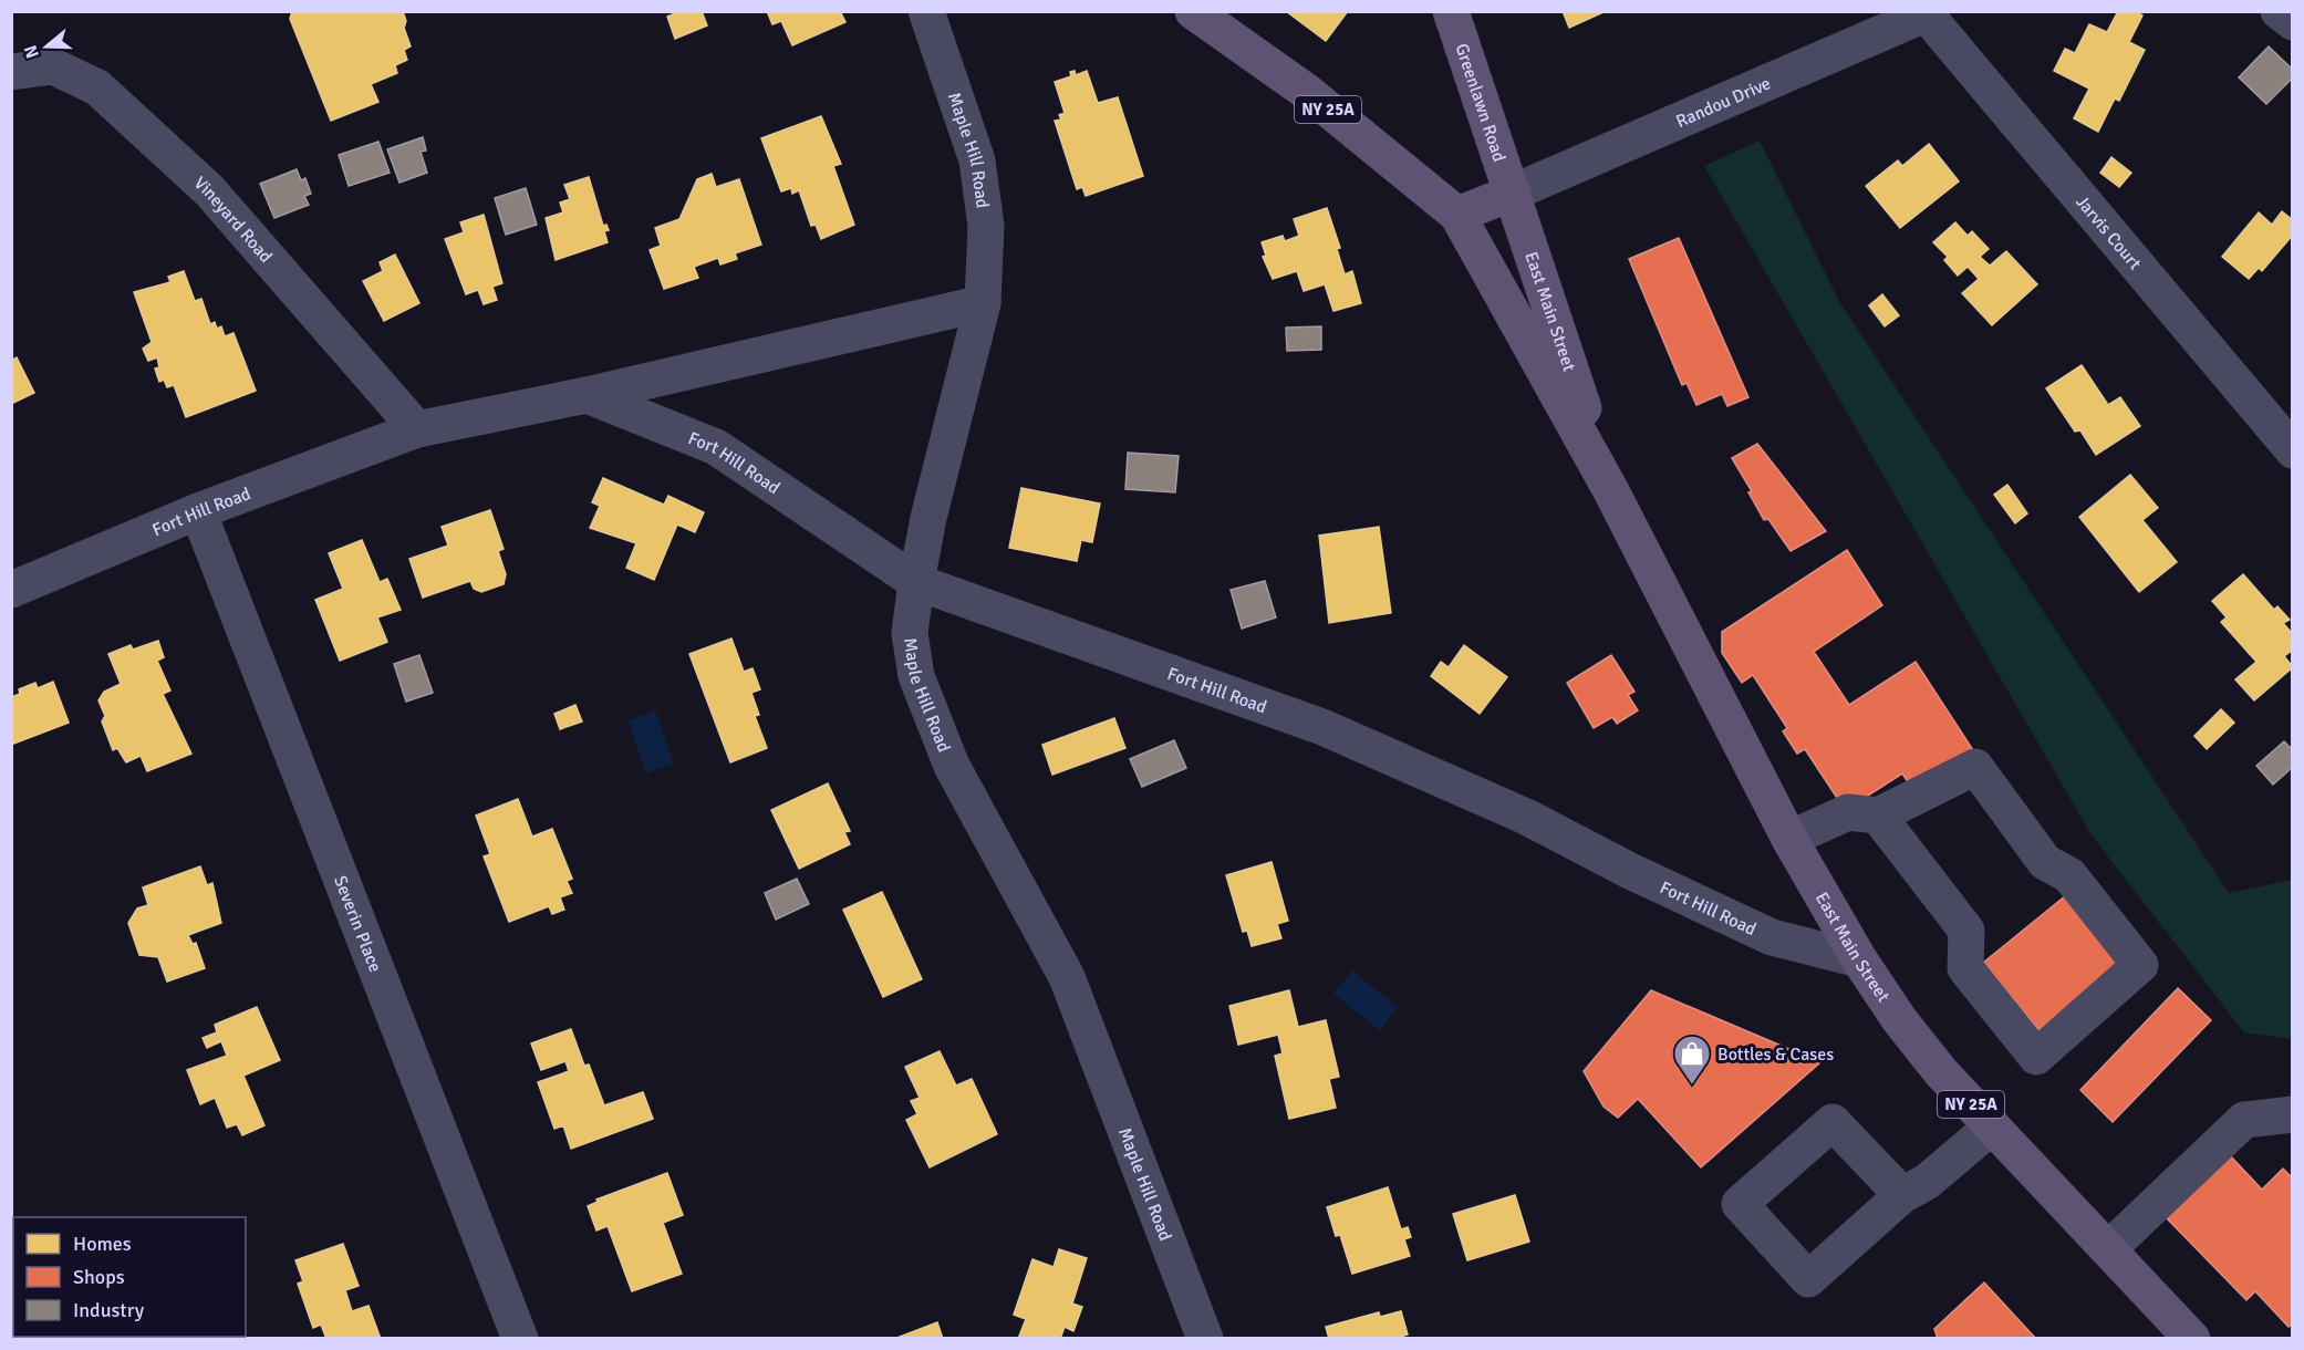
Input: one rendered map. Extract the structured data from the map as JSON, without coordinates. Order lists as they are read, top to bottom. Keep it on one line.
{"streets":{"main road":["Greenlawn Road","NY 25A","East Main Street"],"street":["Randou Drive","Maple Hill Road","Vineyard Road","Jarvis Court","Fort Hill Road","Severin Place"]},"crossings":[["Greenlawn Road","Randou Drive"],["Greenlawn Road","East Main Street"],["Randou Drive","Jarvis Court"],["Randou Drive","East Main Street"],["Maple Hill Road","Fort Hill Road"],["Vineyard Road","Fort Hill Road"],["East Main Street","Fort Hill Road"],["Fort Hill Road","Severin Place"]],"places":{"shop":["Bottles & Cases"]},"legend":["Homes","Shops","Industry"],"north":"left"}
